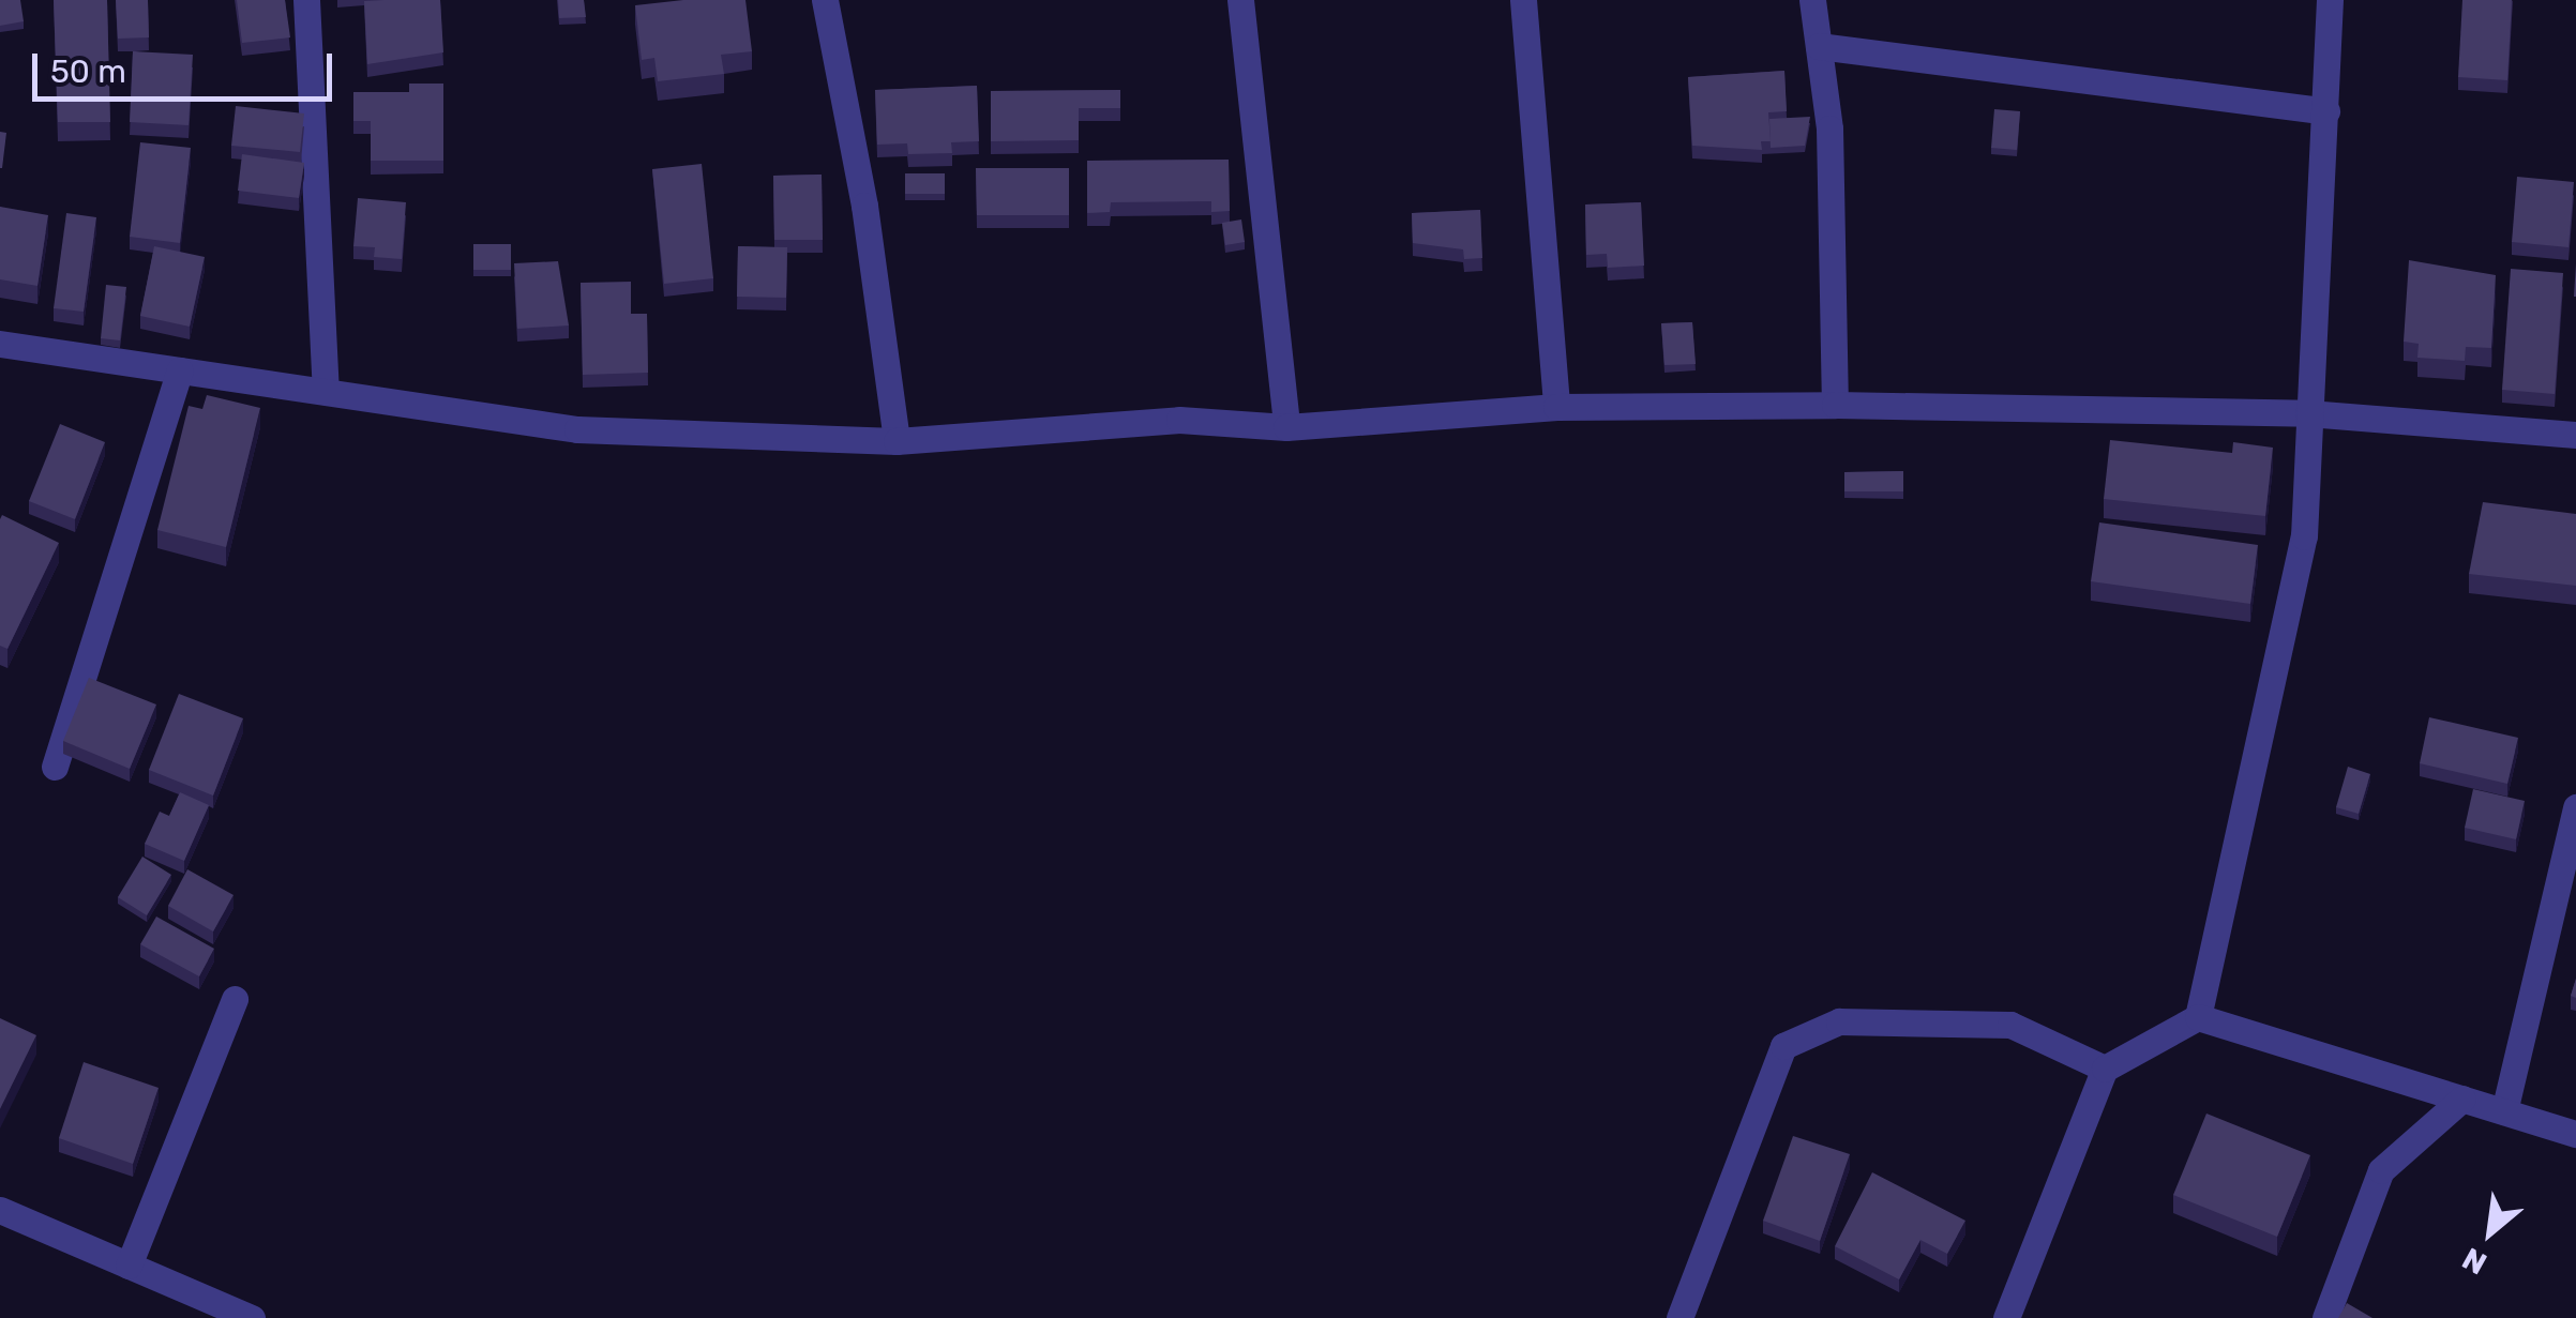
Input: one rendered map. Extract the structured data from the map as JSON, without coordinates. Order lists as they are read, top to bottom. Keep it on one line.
{"scale_bar":"50 m","north":"bottom left"}
